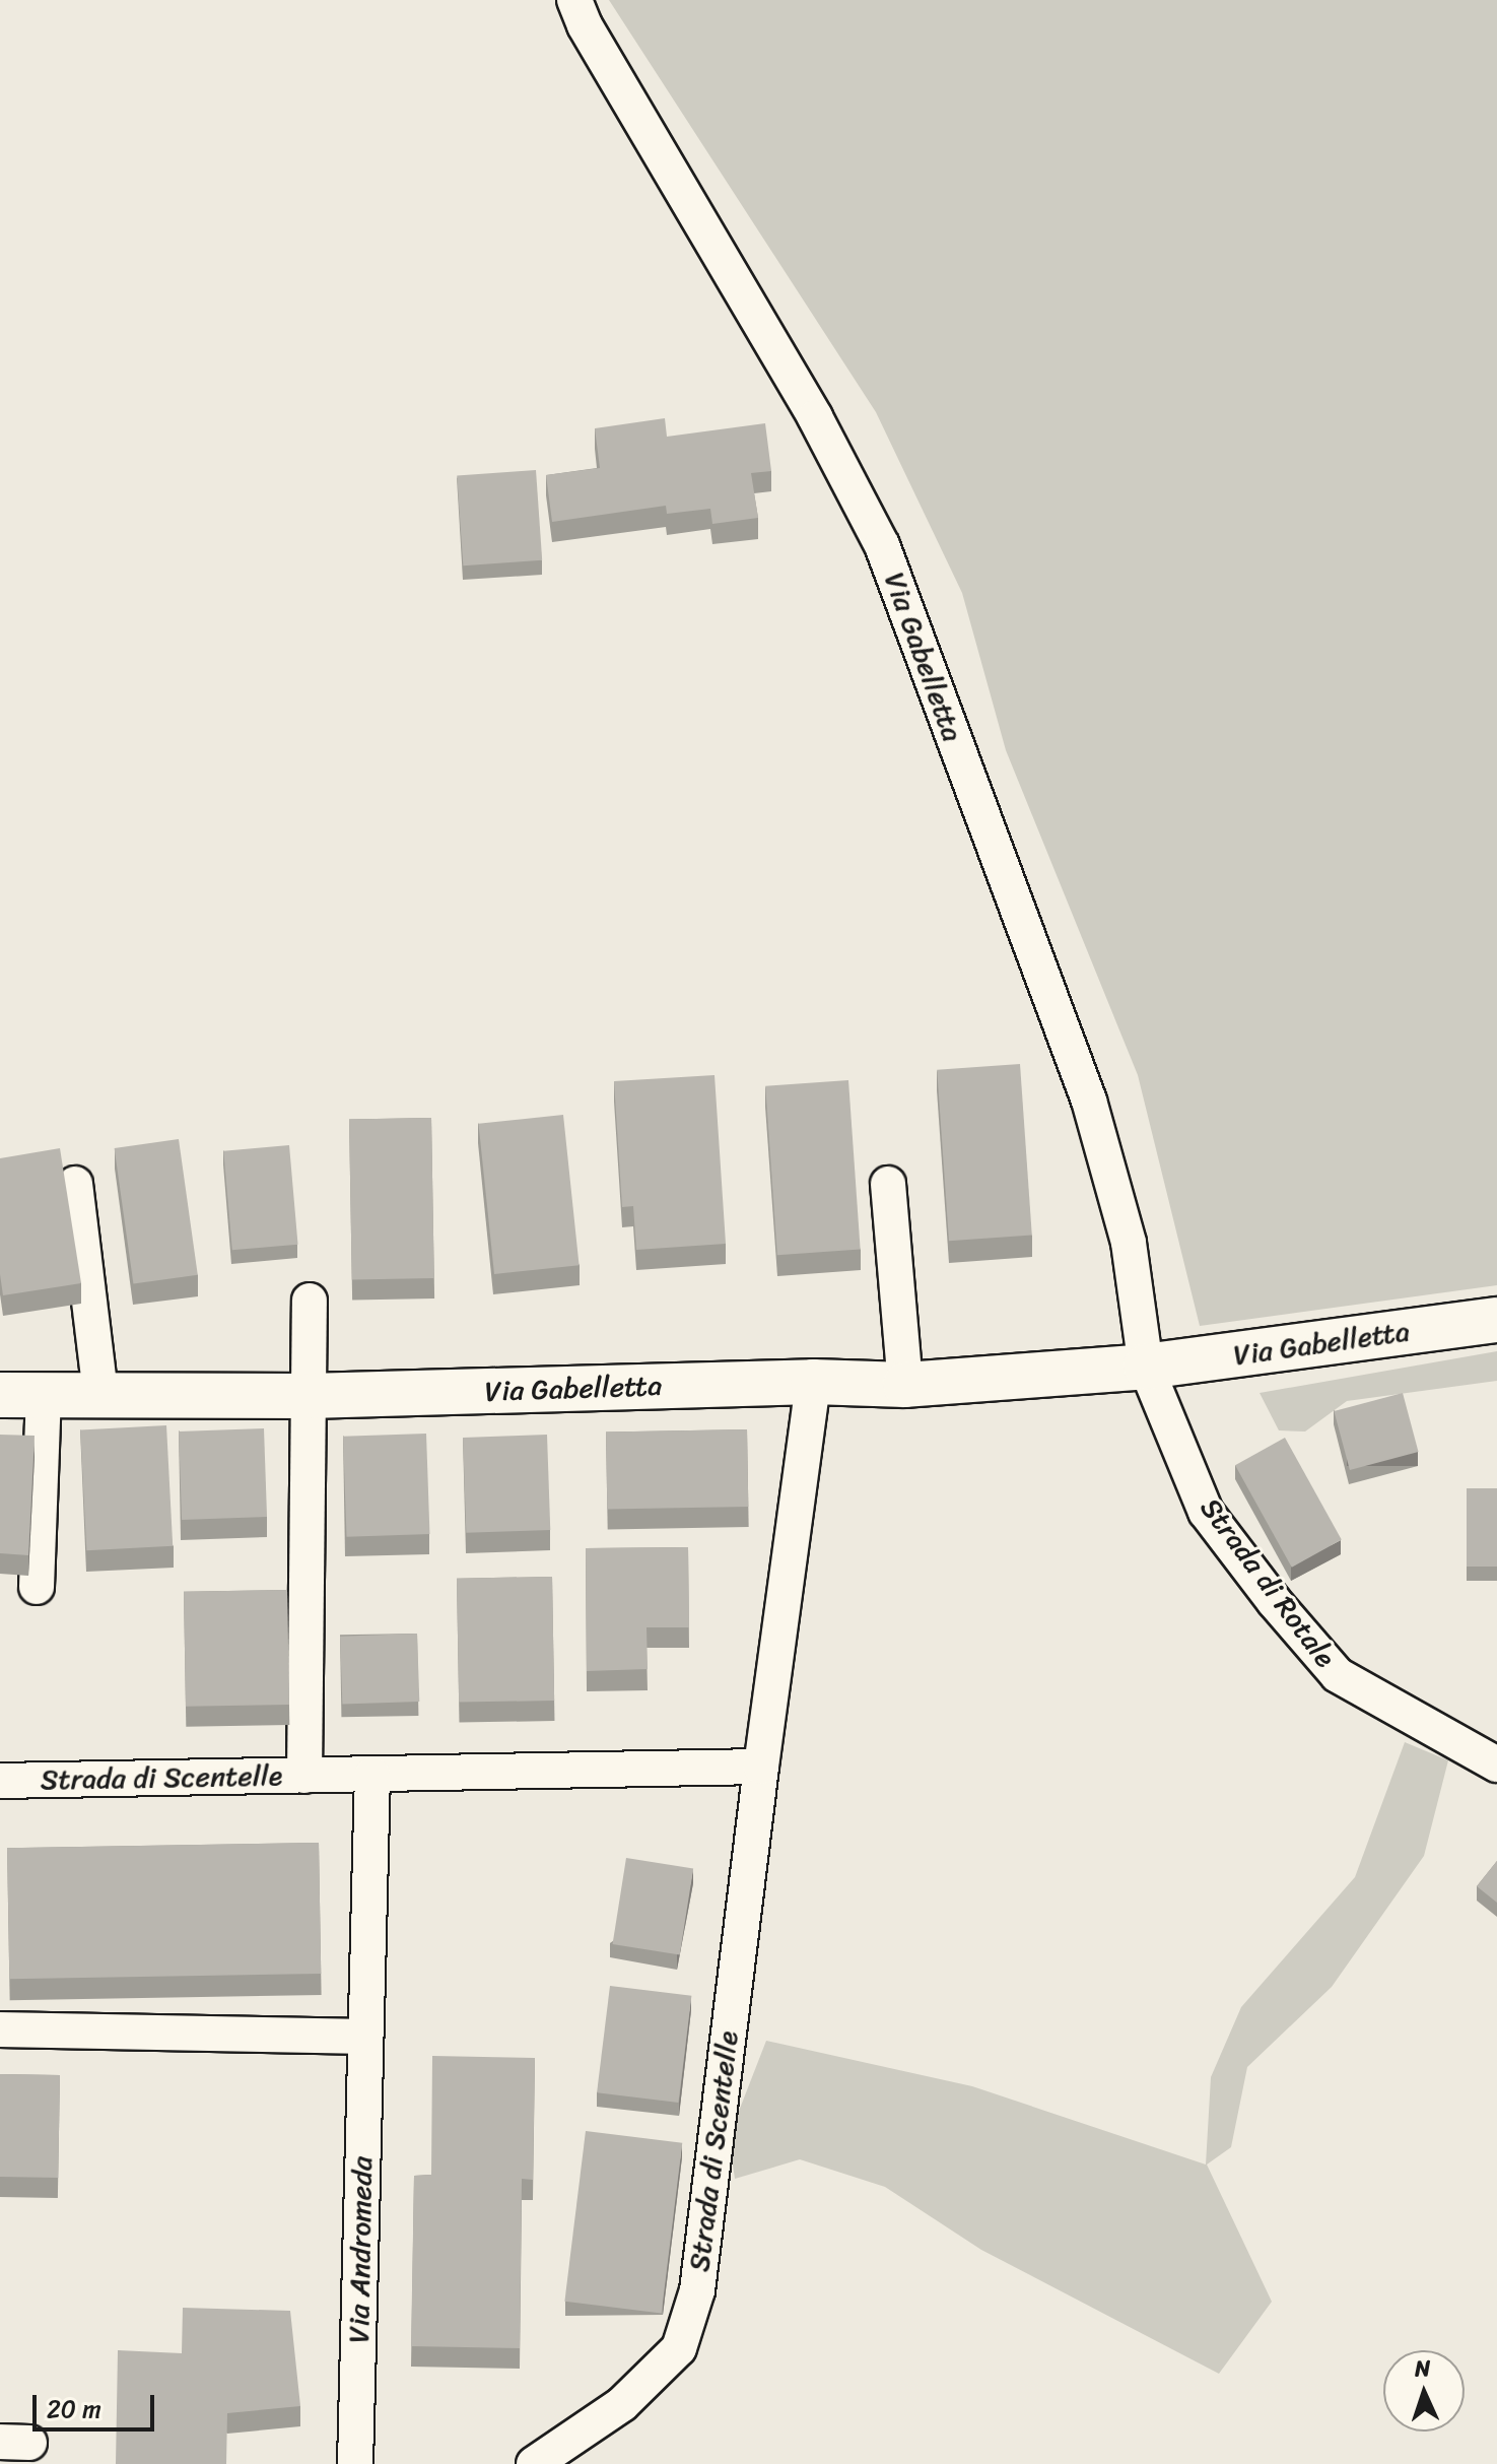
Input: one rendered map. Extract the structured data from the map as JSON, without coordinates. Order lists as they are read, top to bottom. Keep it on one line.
{"streets":{"street":["Via Gabelletta","Strada di Rotale","Strada di Scentelle","Via Andromeda"]},"crossings":[["Via Gabelletta","Strada di Rotale"],["Via Gabelletta","Strada di Scentelle"],["Strada di Scentelle","Via Andromeda"]],"scale_bar":"20 m","north":"top"}
